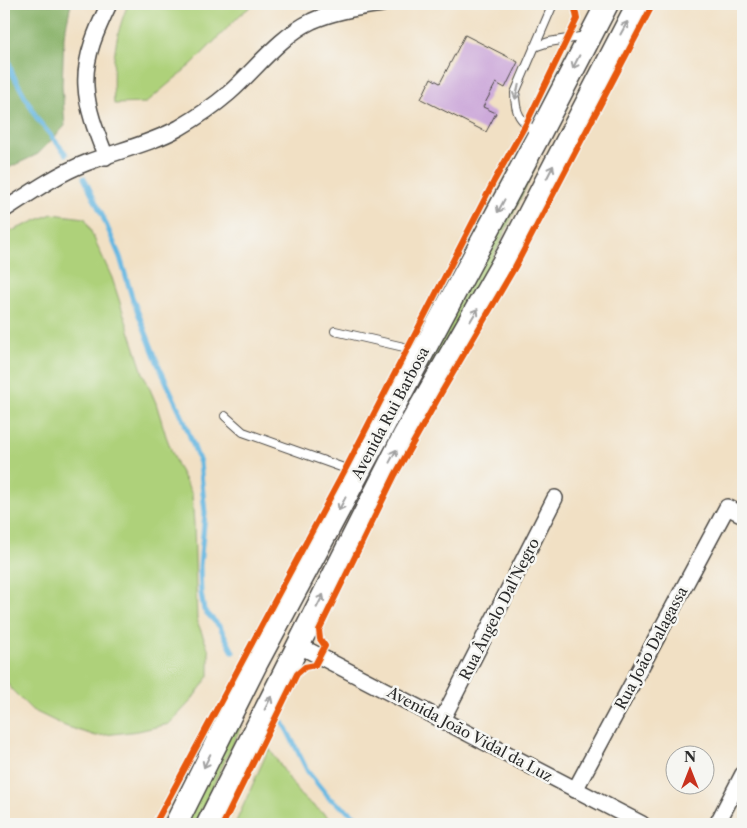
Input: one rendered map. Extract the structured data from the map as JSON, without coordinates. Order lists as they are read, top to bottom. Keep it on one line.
{"streets":{"main road":["Avenida Rui Barbosa"],"street":["Rua Ângelo Dal'Negro","Rua João Dalagassa","Avenida João Vidal da Luz"]},"crossings":[["Avenida Rui Barbosa","Avenida João Vidal da Luz"],["Rua Ângelo Dal'Negro","Avenida João Vidal da Luz"],["Rua João Dalagassa","Avenida João Vidal da Luz"]],"north":"top"}
